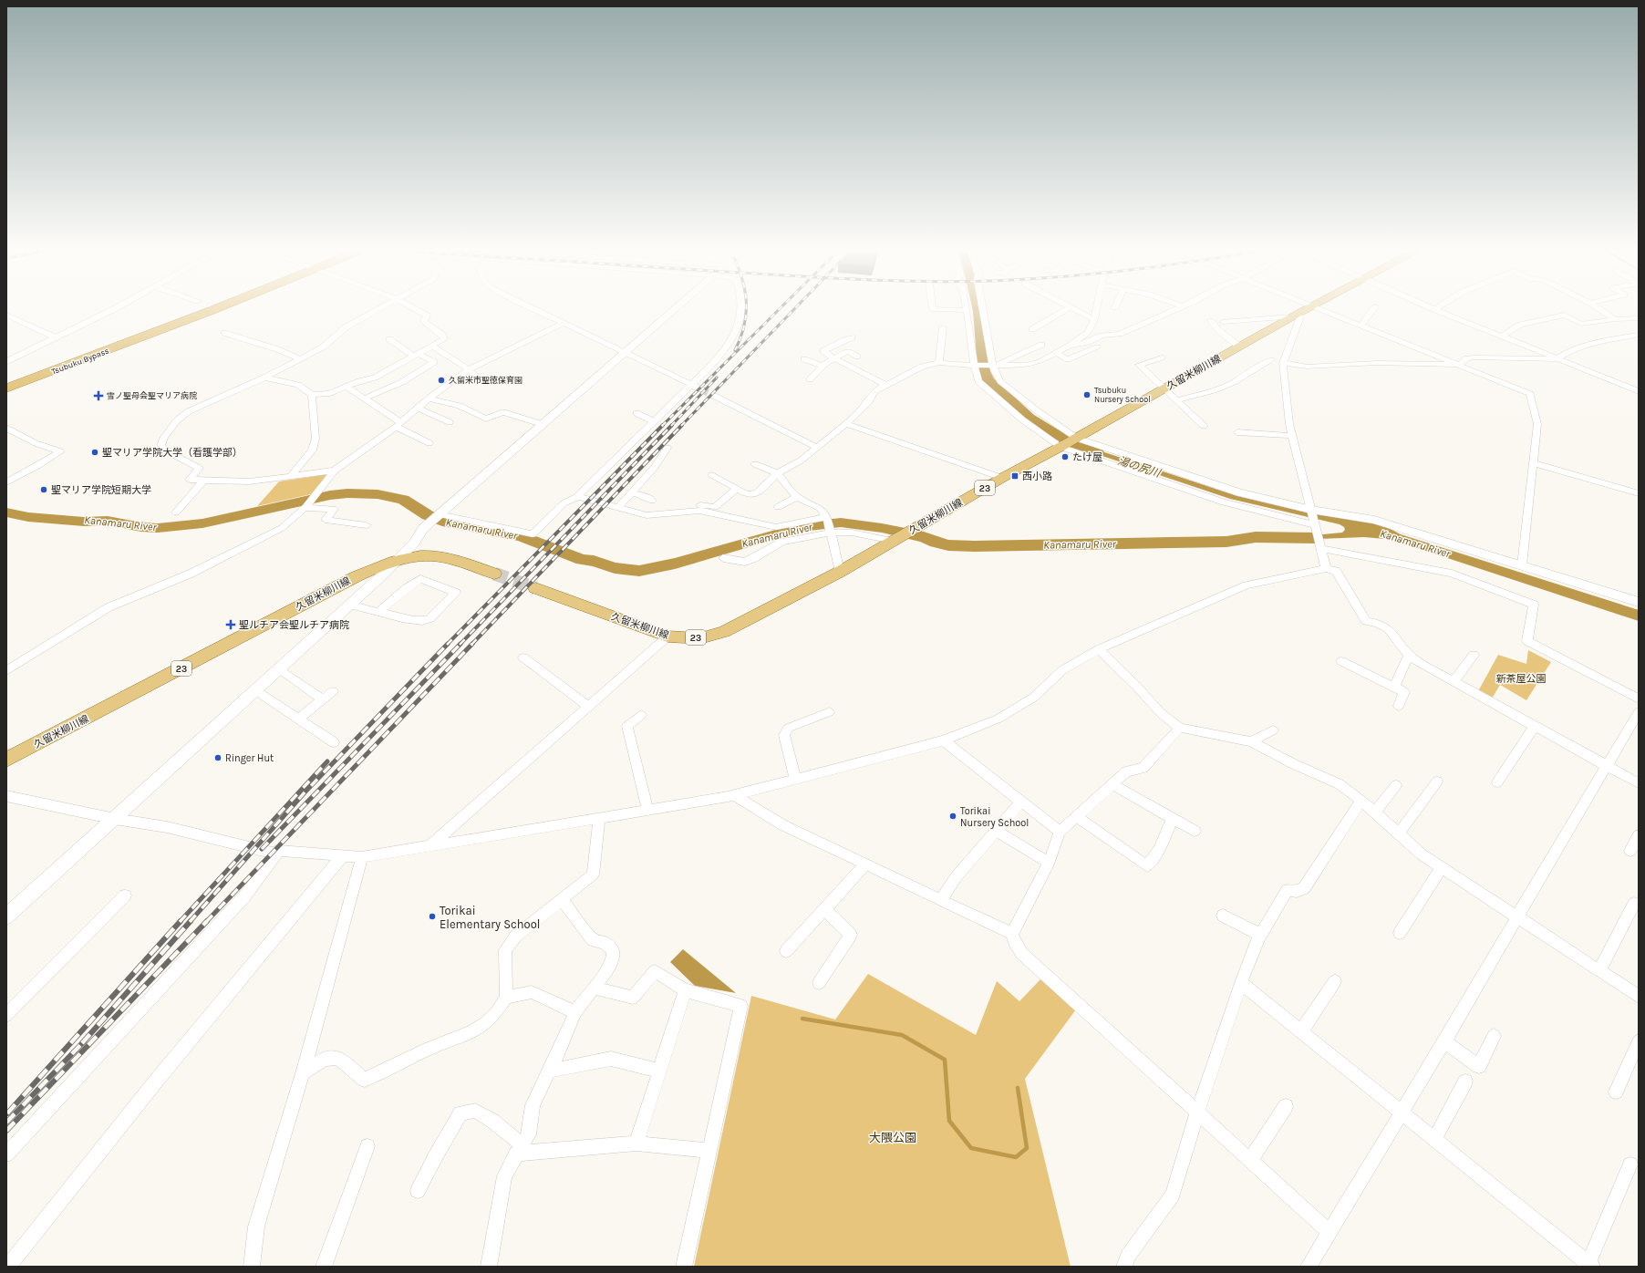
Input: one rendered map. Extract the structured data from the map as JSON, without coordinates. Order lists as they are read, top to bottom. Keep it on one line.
{"streets":{"highway":["Tsubuku Bypass"],"main road":["久留米柳川線","23"]},"water":["湯の尻川","Kanamaru River"],"parks":["新茶屋公園","大隈公園"],"places":{"other":["久留米市聖徳保育園","Tsubuku Nursery School","聖マリア学院大学（看護学部）","たけ屋","聖マリア学院短期大学","Ringer Hut","Torikai Nursery School","Torikai Elementary School"],"health":["雪ノ聖母会聖マリア病院","聖ルチア会聖ルチア病院"],"transit":["西小路"]}}
